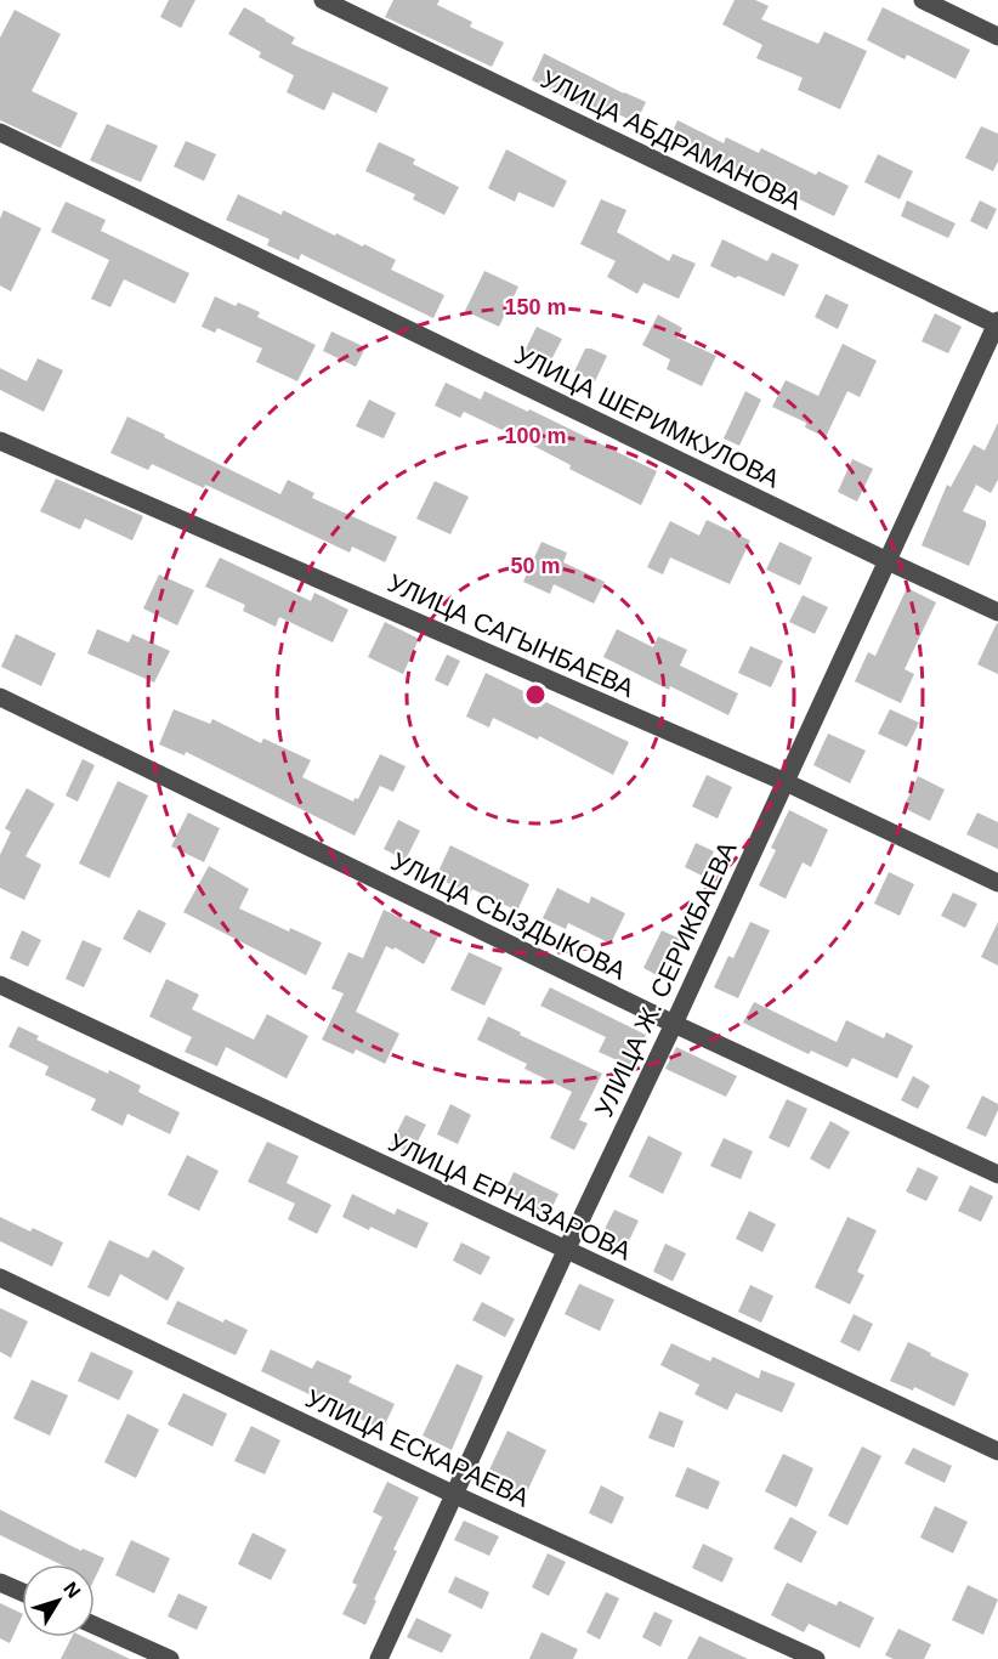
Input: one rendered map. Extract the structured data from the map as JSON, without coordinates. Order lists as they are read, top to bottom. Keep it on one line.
{"streets":{"street":["УЛИЦА АБДРАМАНОВА","УЛИЦА ШЕРИМКУЛОВА","УЛИЦА САГЫНБАЕВА","УЛИЦА СЫЗДЫКОВА","УЛИЦА Ж. СЕРИКБАЕВА","УЛИЦА ЕРНАЗАРОВА","УЛИЦА ЕСКАРАЕВА"]},"crossings":[["УЛИЦА АБДРАМАНОВА","УЛИЦА Ж. СЕРИКБАЕВА"],["УЛИЦА ШЕРИМКУЛОВА","УЛИЦА Ж. СЕРИКБАЕВА"],["УЛИЦА САГЫНБАЕВА","УЛИЦА Ж. СЕРИКБАЕВА"],["УЛИЦА СЫЗДЫКОВА","УЛИЦА Ж. СЕРИКБАЕВА"],["УЛИЦА Ж. СЕРИКБАЕВА","УЛИЦА ЕРНАЗАРОВА"],["УЛИЦА Ж. СЕРИКБАЕВА","УЛИЦА ЕСКАРАЕВА"]],"north":"top right","rings":["150 m","100 m","50 m"]}
